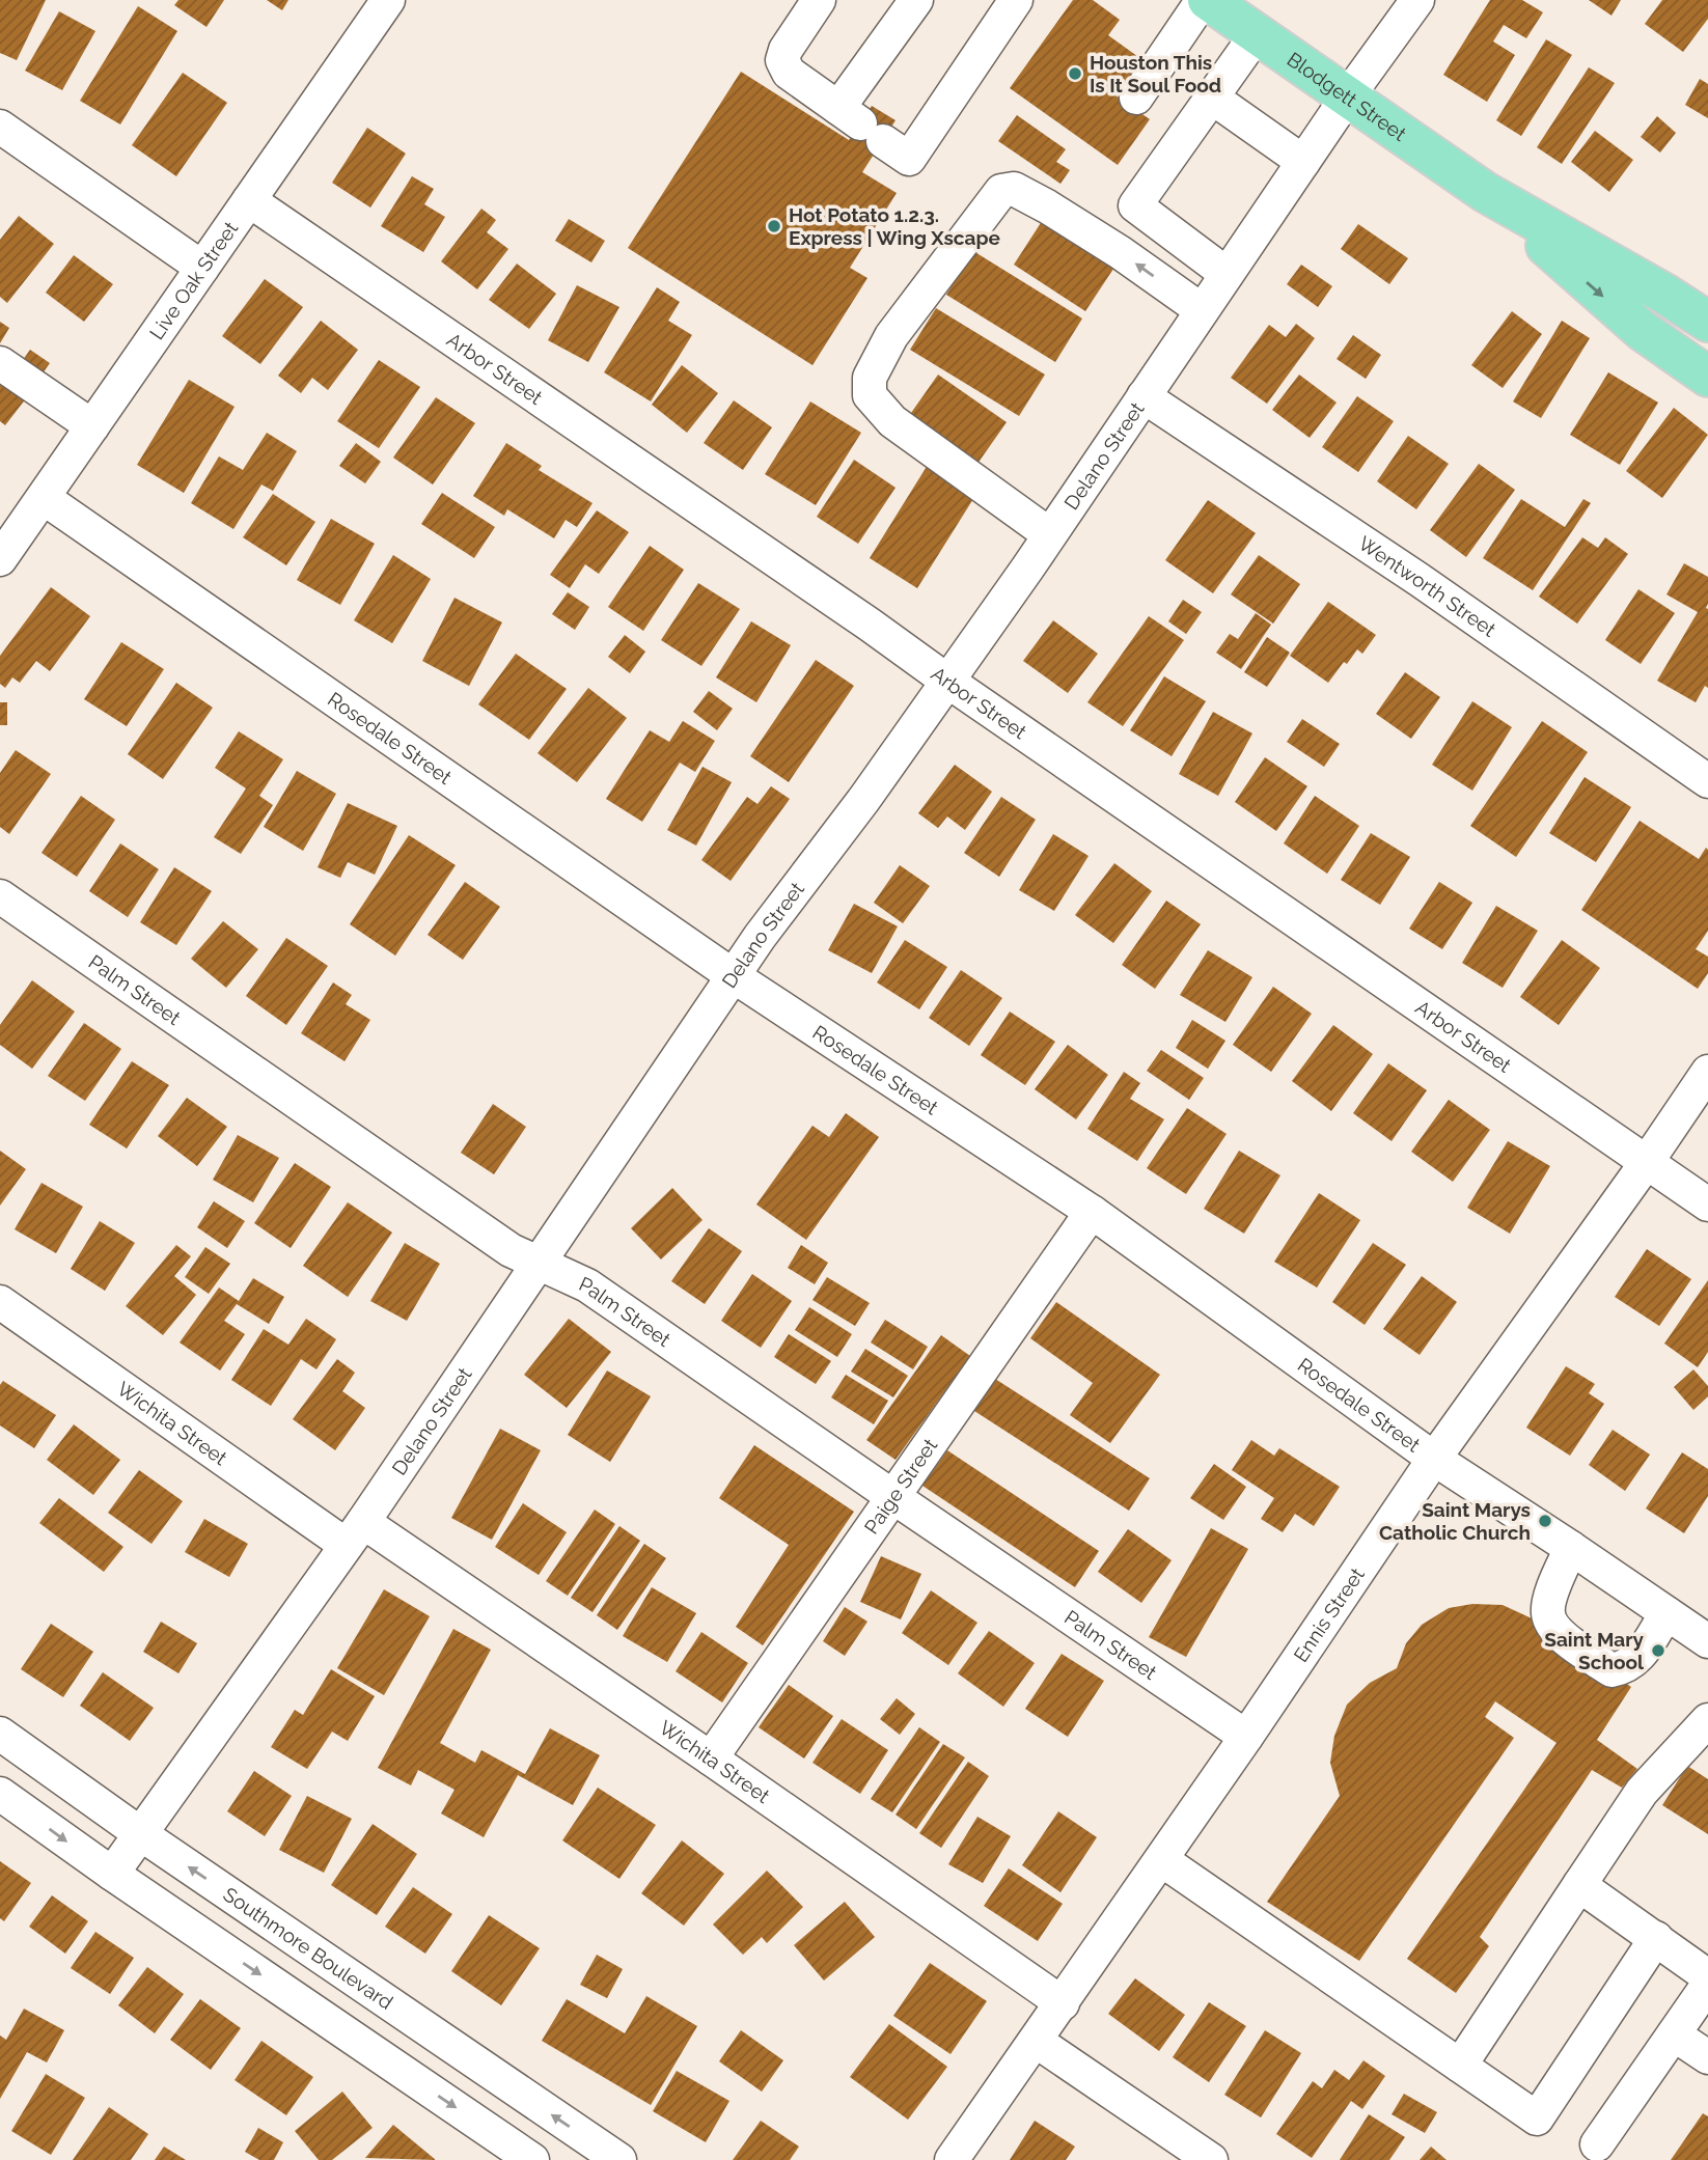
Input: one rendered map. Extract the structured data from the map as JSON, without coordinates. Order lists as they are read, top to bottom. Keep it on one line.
{"streets":{"main road":["Blodgett Street"],"street":["Live Oak Street","Arbor Street","Delano Street","Wentworth Street","Rosedale Street","Palm Street","Wichita Street","Paige Street","Ennis Street","Southmore Boulevard"]},"crossings":[["Blodgett Street","Delano Street"],["Live Oak Street","Arbor Street"],["Live Oak Street","Rosedale Street"],["Arbor Street","Delano Street"],["Arbor Street","Ennis Street"],["Delano Street","Wentworth Street"],["Delano Street","Rosedale Street"],["Delano Street","Palm Street"],["Delano Street","Wichita Street"],["Delano Street","Southmore Boulevard"],["Rosedale Street","Paige Street"],["Rosedale Street","Ennis Street"],["Palm Street","Paige Street"],["Palm Street","Ennis Street"],["Wichita Street","Paige Street"],["Wichita Street","Ennis Street"]],"places":["Houston This Is It Soul Food","Hot Potato 1.2.3. Express | Wing Xscape","Saint Marys Catholic Church","Saint Mary School"]}
